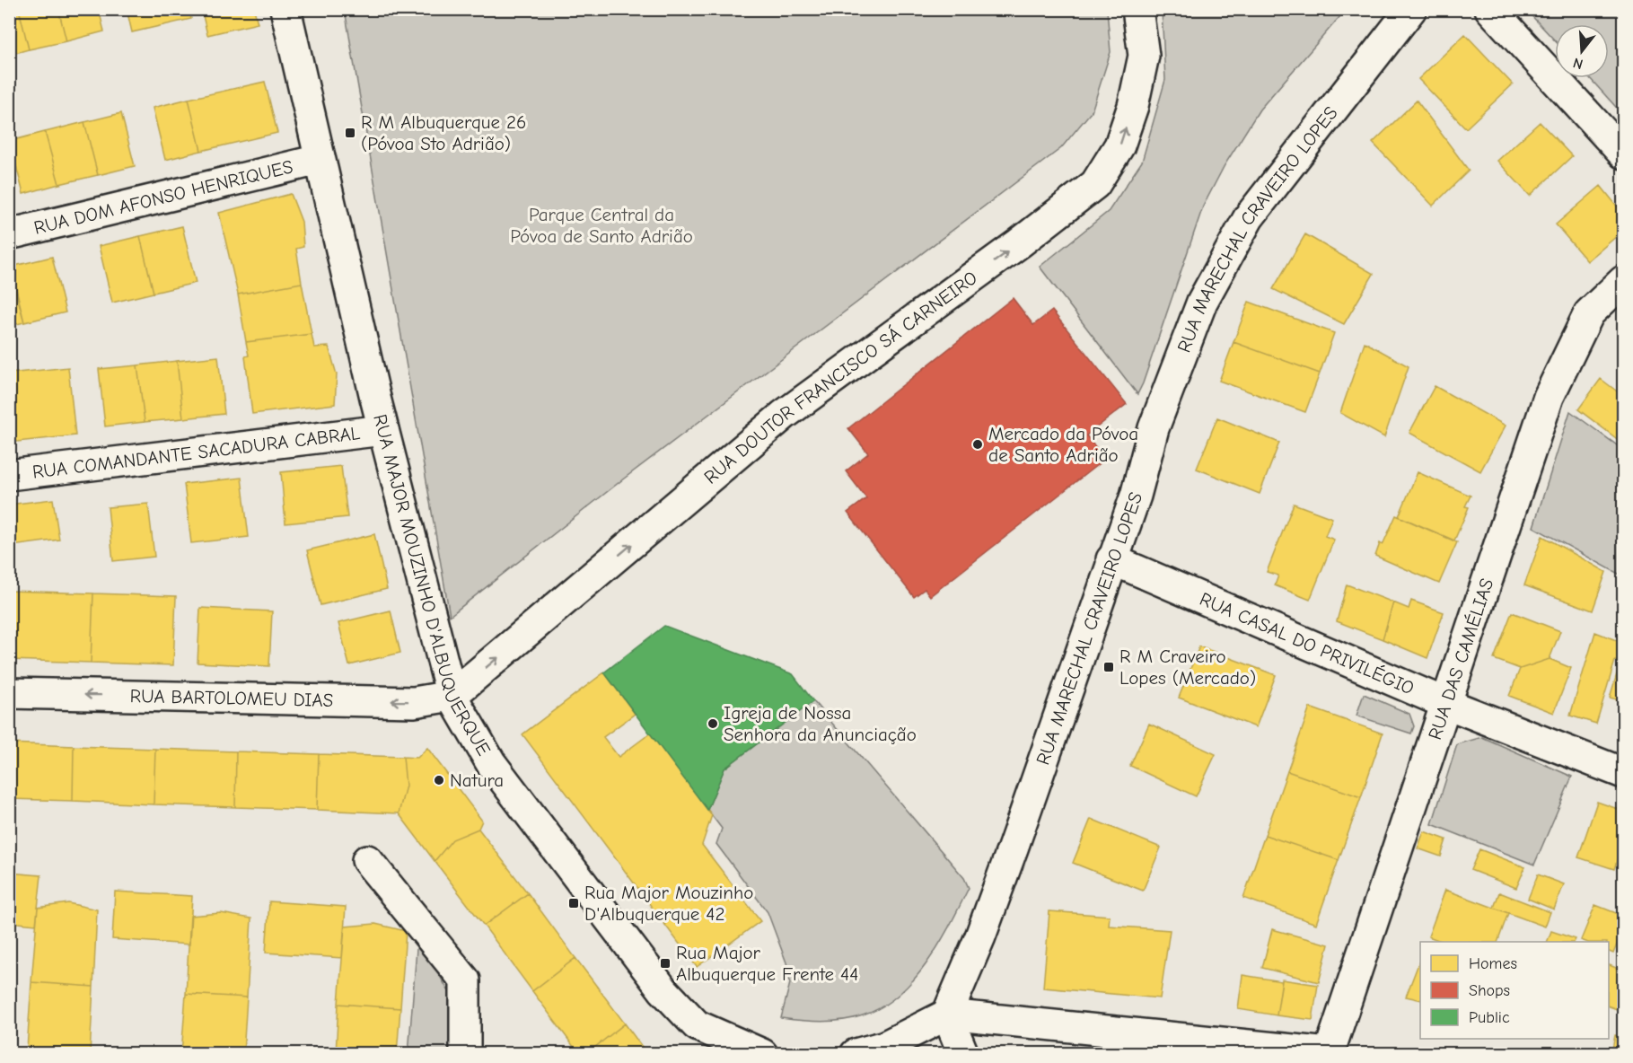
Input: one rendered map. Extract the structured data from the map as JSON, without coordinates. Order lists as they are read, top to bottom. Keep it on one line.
{"streets":{"street":["RUA DOM AFONSO HENRIQUES","RUA MARECHAL CRAVEIRO LOPES","RUA DOUTOR FRANCISCO SÁ CARNEIRO","RUA COMANDANTE SACADURA CABRAL","RUA MAJOR MOUZINHO D'ALBUQUERQUE","RUA CASAL DO PRIVILÉGIO","RUA DAS CAMÉLIAS","RUA BARTOLOMEU DIAS"]},"crossings":[["RUA DOM AFONSO HENRIQUES","RUA MAJOR MOUZINHO D'ALBUQUERQUE"],["RUA MARECHAL CRAVEIRO LOPES","RUA CASAL DO PRIVILÉGIO"],["RUA DOUTOR FRANCISCO SÁ CARNEIRO","RUA MAJOR MOUZINHO D'ALBUQUERQUE"],["RUA DOUTOR FRANCISCO SÁ CARNEIRO","RUA BARTOLOMEU DIAS"],["RUA COMANDANTE SACADURA CABRAL","RUA MAJOR MOUZINHO D'ALBUQUERQUE"],["RUA MAJOR MOUZINHO D'ALBUQUERQUE","RUA BARTOLOMEU DIAS"],["RUA CASAL DO PRIVILÉGIO","RUA DAS CAMÉLIAS"]],"one_way":["RUA DOUTOR FRANCISCO SÁ CARNEIRO","RUA BARTOLOMEU DIAS"],"parks":["Parque Central da Póvoa de Santo Adrião"],"places":{"transit":["R M Albuquerque 26 (Póvoa Sto Adrião)","R M Craveiro Lopes (Mercado)","Rua Major Mouzinho D'Albuquerque 42","Rua Major Albuquerque Frente 44"],"other":["Mercado da Póvoa de Santo Adrião","Igreja de Nossa Senhora da Anunciação","Natura"]},"legend":["Homes","Shops","Public"],"north":"bottom"}
